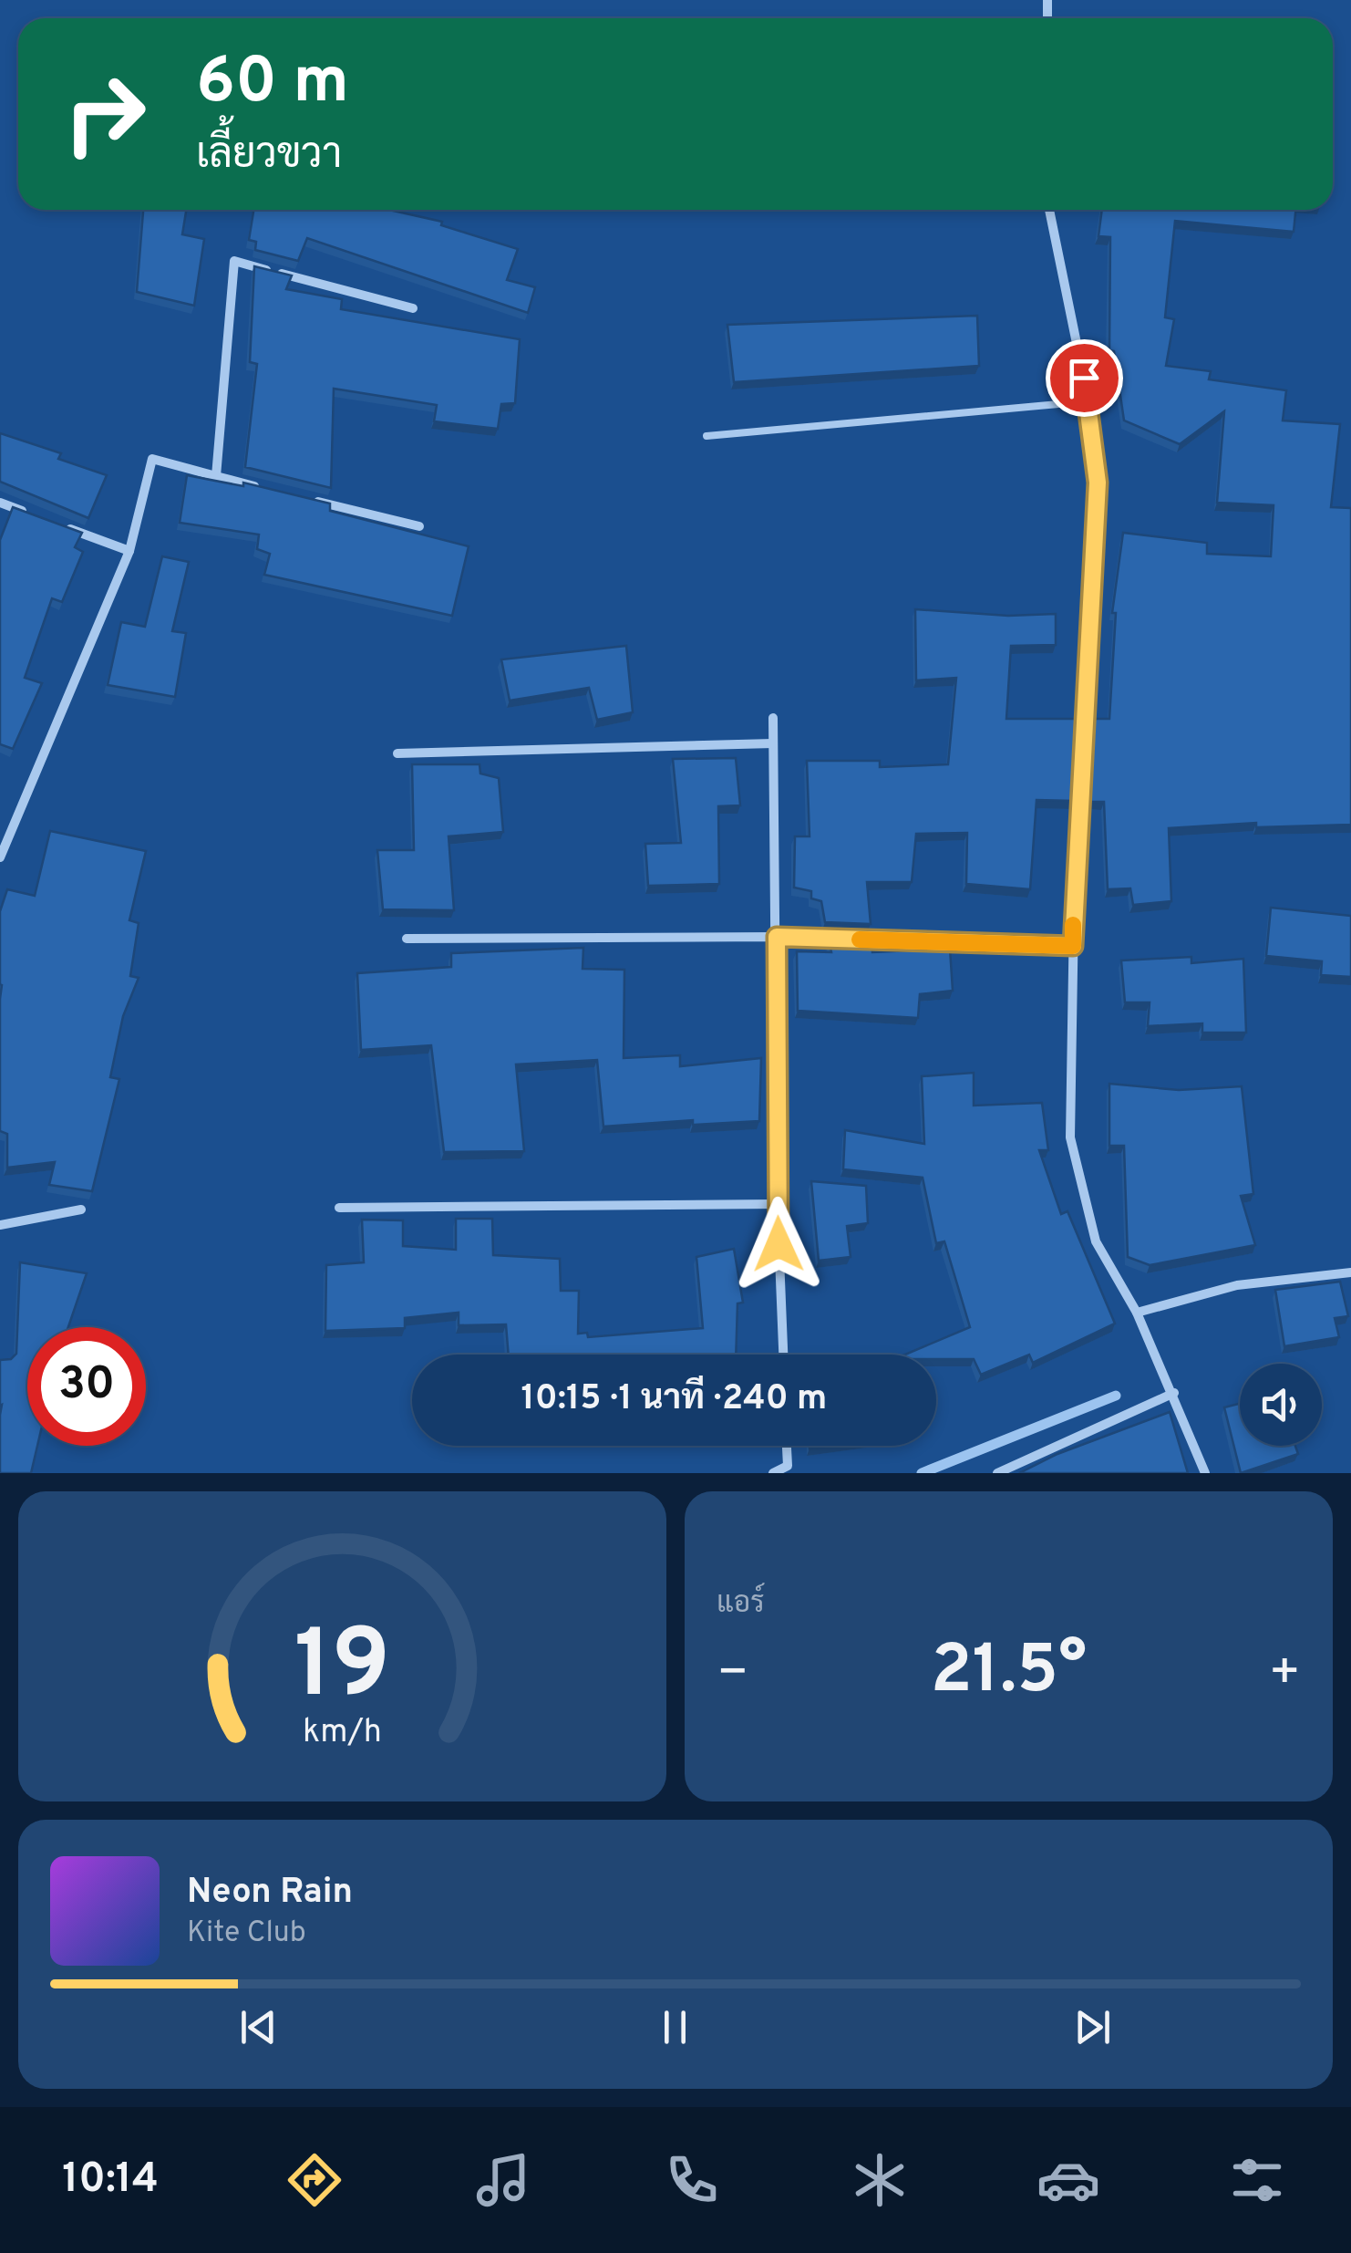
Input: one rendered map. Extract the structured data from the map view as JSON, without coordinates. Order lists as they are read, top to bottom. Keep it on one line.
{"page":{"turn":["60 m","เลี้ยวขวา"],"limit":"30","trip":"10:15 · 1 นาที · 240 m","tile":"แอร์","heat":["−","21.5°","+"],"song":["Neon Rain","Kite Club"],"tabs":"10:14","gauge":["19","km/h"]}}
